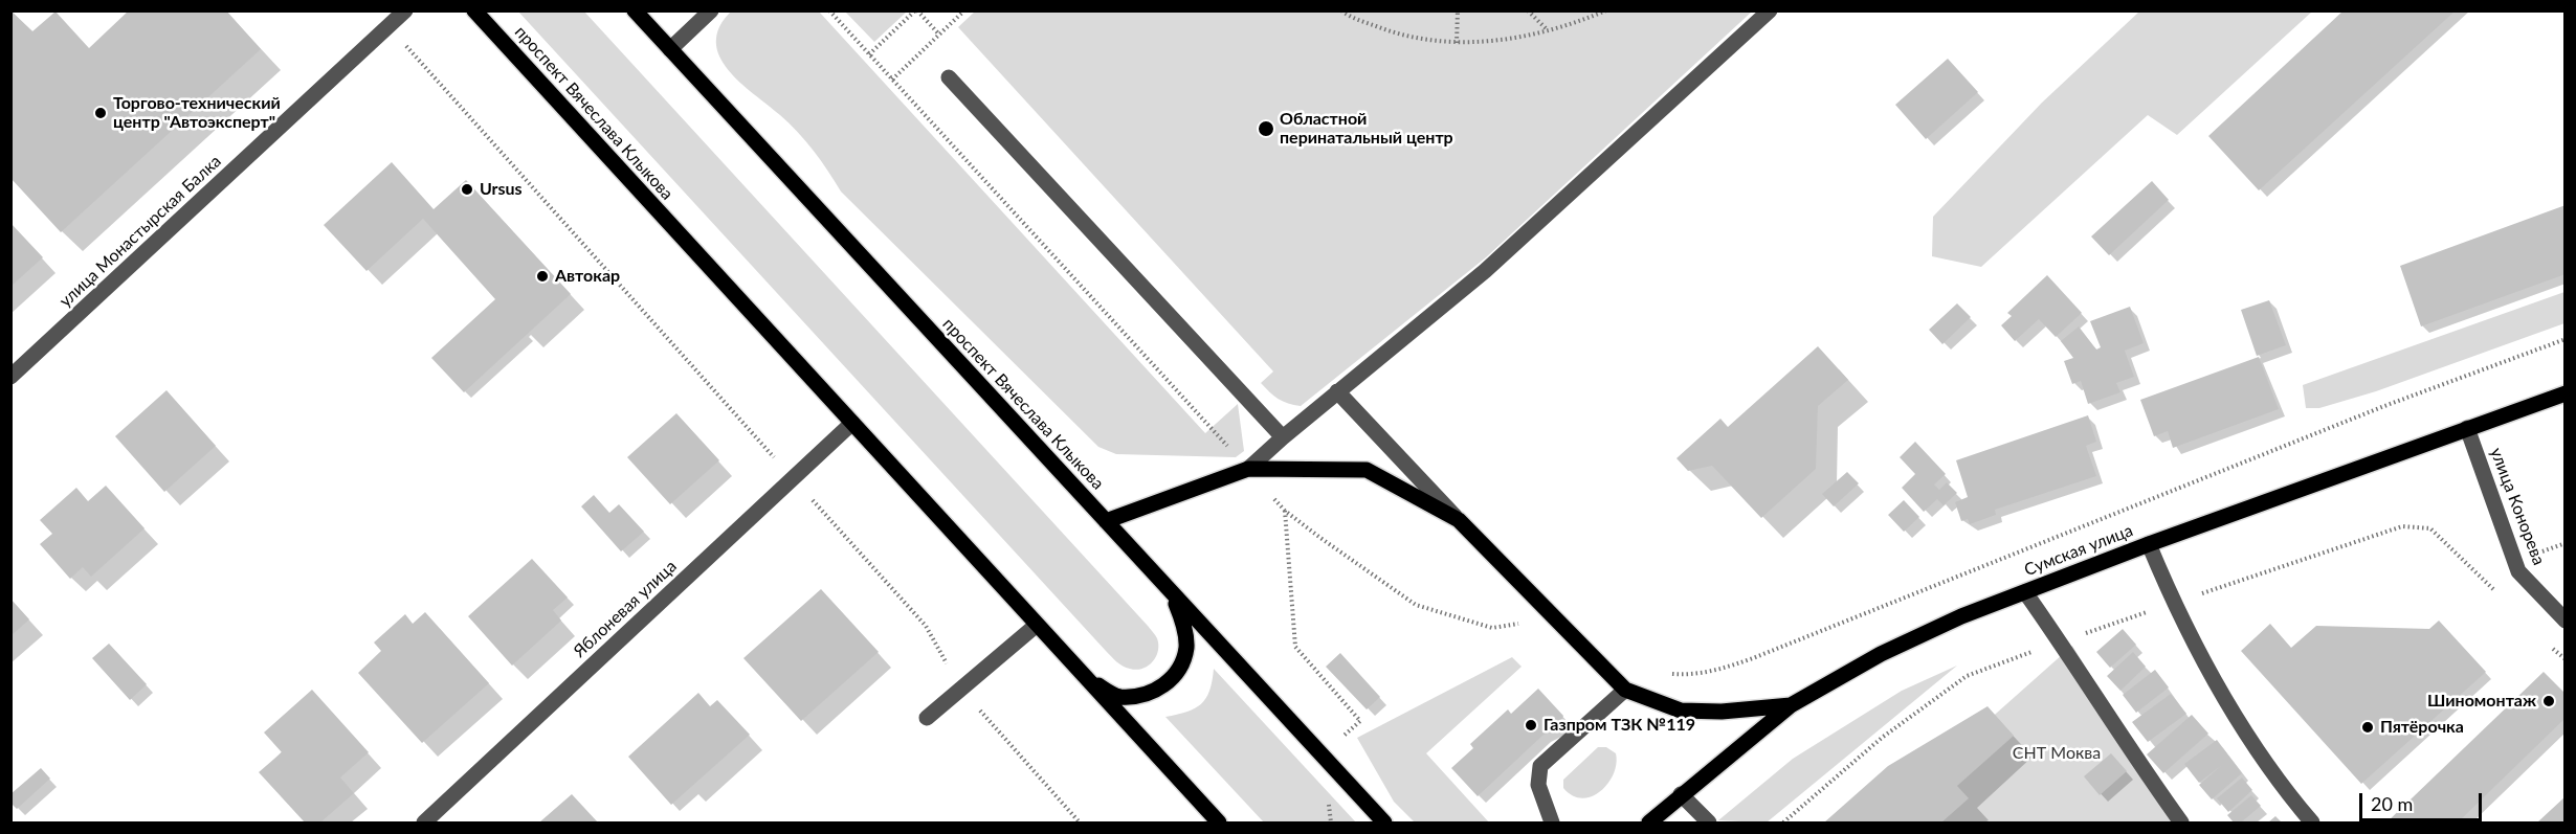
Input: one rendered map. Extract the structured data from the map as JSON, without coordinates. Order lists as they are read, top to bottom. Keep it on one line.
{"streets":{"main road":["проспект Вячеслава Клыкова","Сумская улица"],"street":["улица Монастырская Балка","улица Конорева","Яблоневая улица"]},"crossings":[["проспект Вячеслава Клыкова","Яблоневая улица"],["улица Конорева","Сумская улица"]],"parks":["СНТ Моква"],"places":["Торгово-технический центр \"Автоэксперт\"","Областной перинатальный центр","Ursus","Автокар","Шиномонтаж","Газпром ТЗК №119","Пятёрочка"],"scale_bar":"20 m"}
